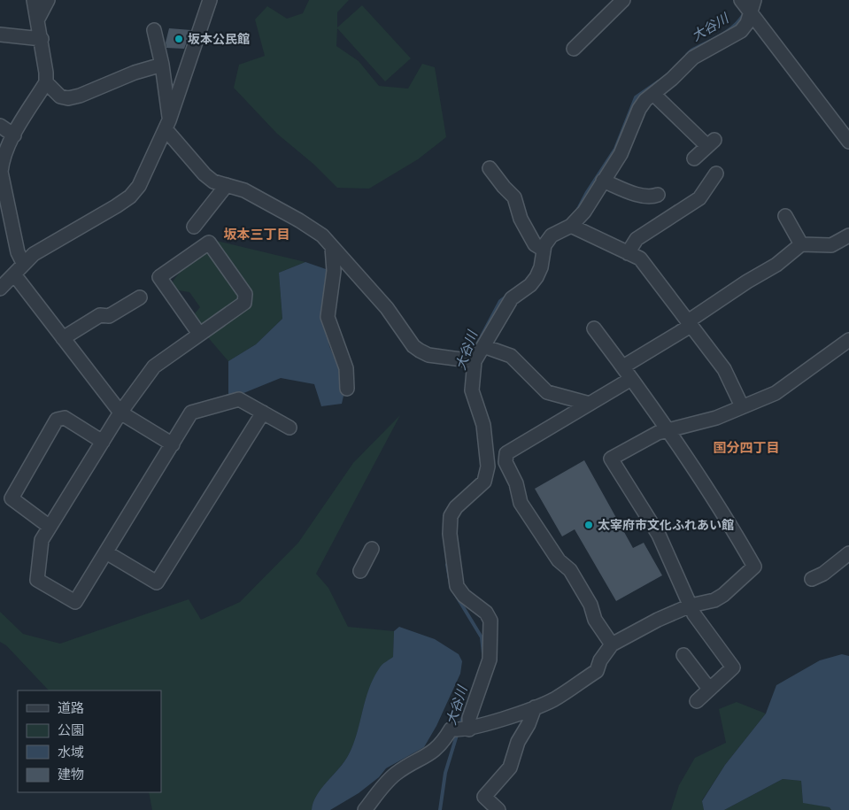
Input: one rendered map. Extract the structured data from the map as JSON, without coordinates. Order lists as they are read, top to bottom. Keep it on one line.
{"districts":["坂本三丁目","国分四丁目"],"water":["大谷川"],"places":["坂本公民館","太宰府市文化ふれあい館"],"legend":["道路","公園","水域","建物"]}
